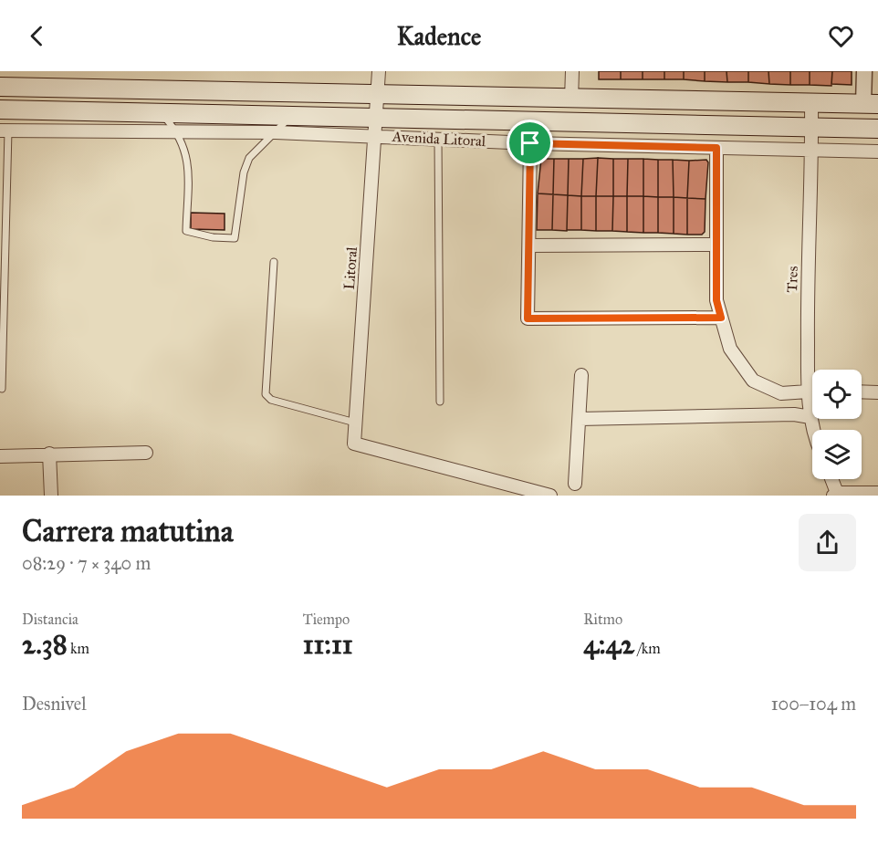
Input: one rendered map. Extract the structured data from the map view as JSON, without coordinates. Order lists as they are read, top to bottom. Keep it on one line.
{"streets":{"main road":["Avenida Litoral"],"street":["Litoral","Tres"]},"crossings":[["Avenida Litoral","Litoral"],["Avenida Litoral","Tres"]],"page":{"header":"Kadence","heading":["Carrera matutina","08:29 · 7 × 340 m"],"stats":[["Distancia","2.38 km"],["Tiempo","11:11"],["Ritmo","4:42 /km"]],"chart":["Desnivel","100–104 m"]}}
